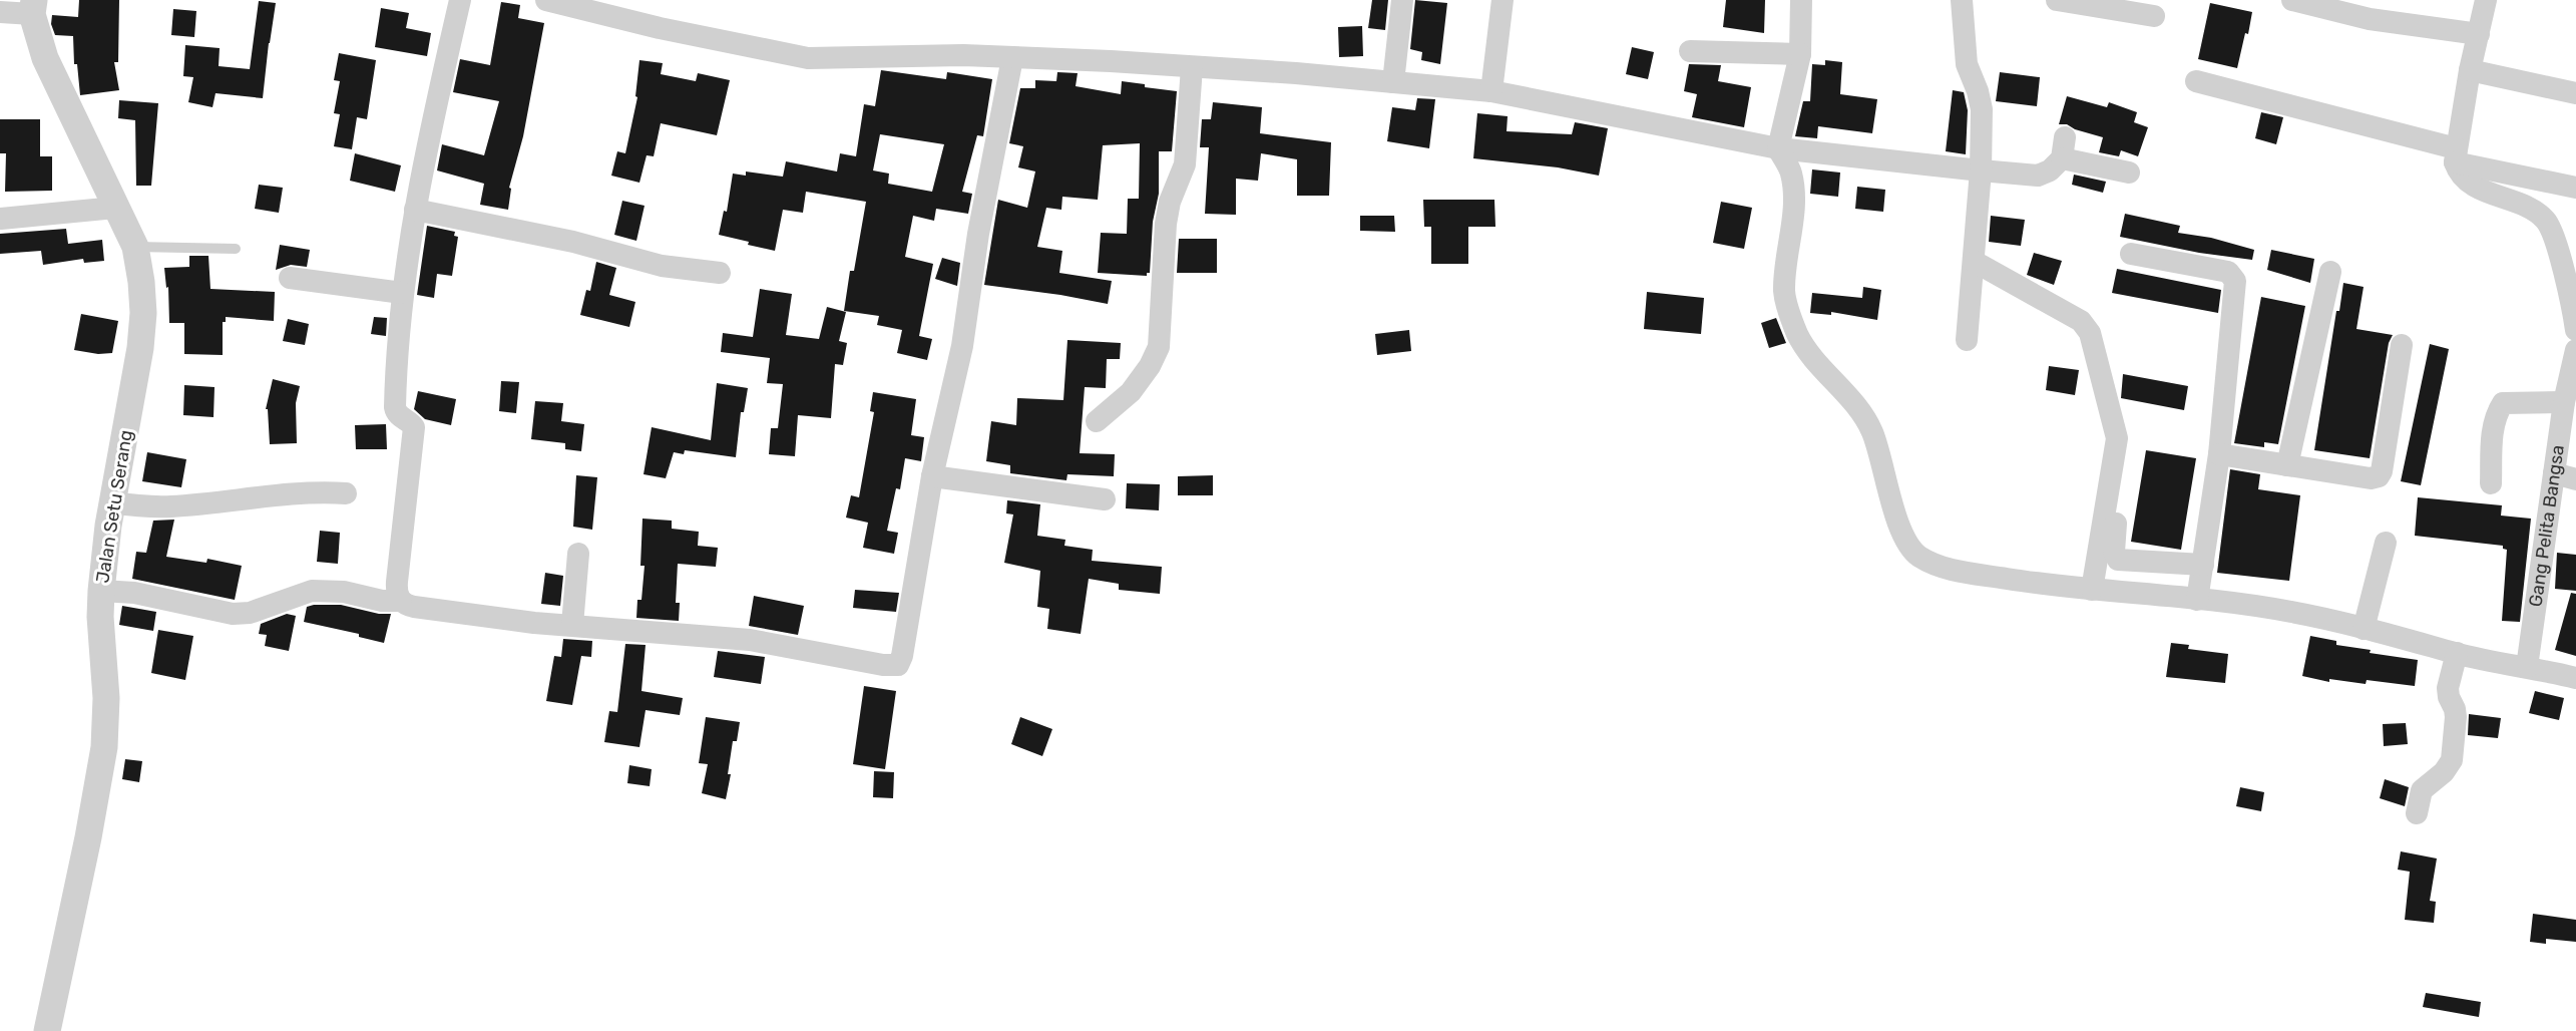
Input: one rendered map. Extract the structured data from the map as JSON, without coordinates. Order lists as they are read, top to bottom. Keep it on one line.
{"streets":{"street":["Jalan Setu Serang","Gang Pelita Bangsa"]}}
